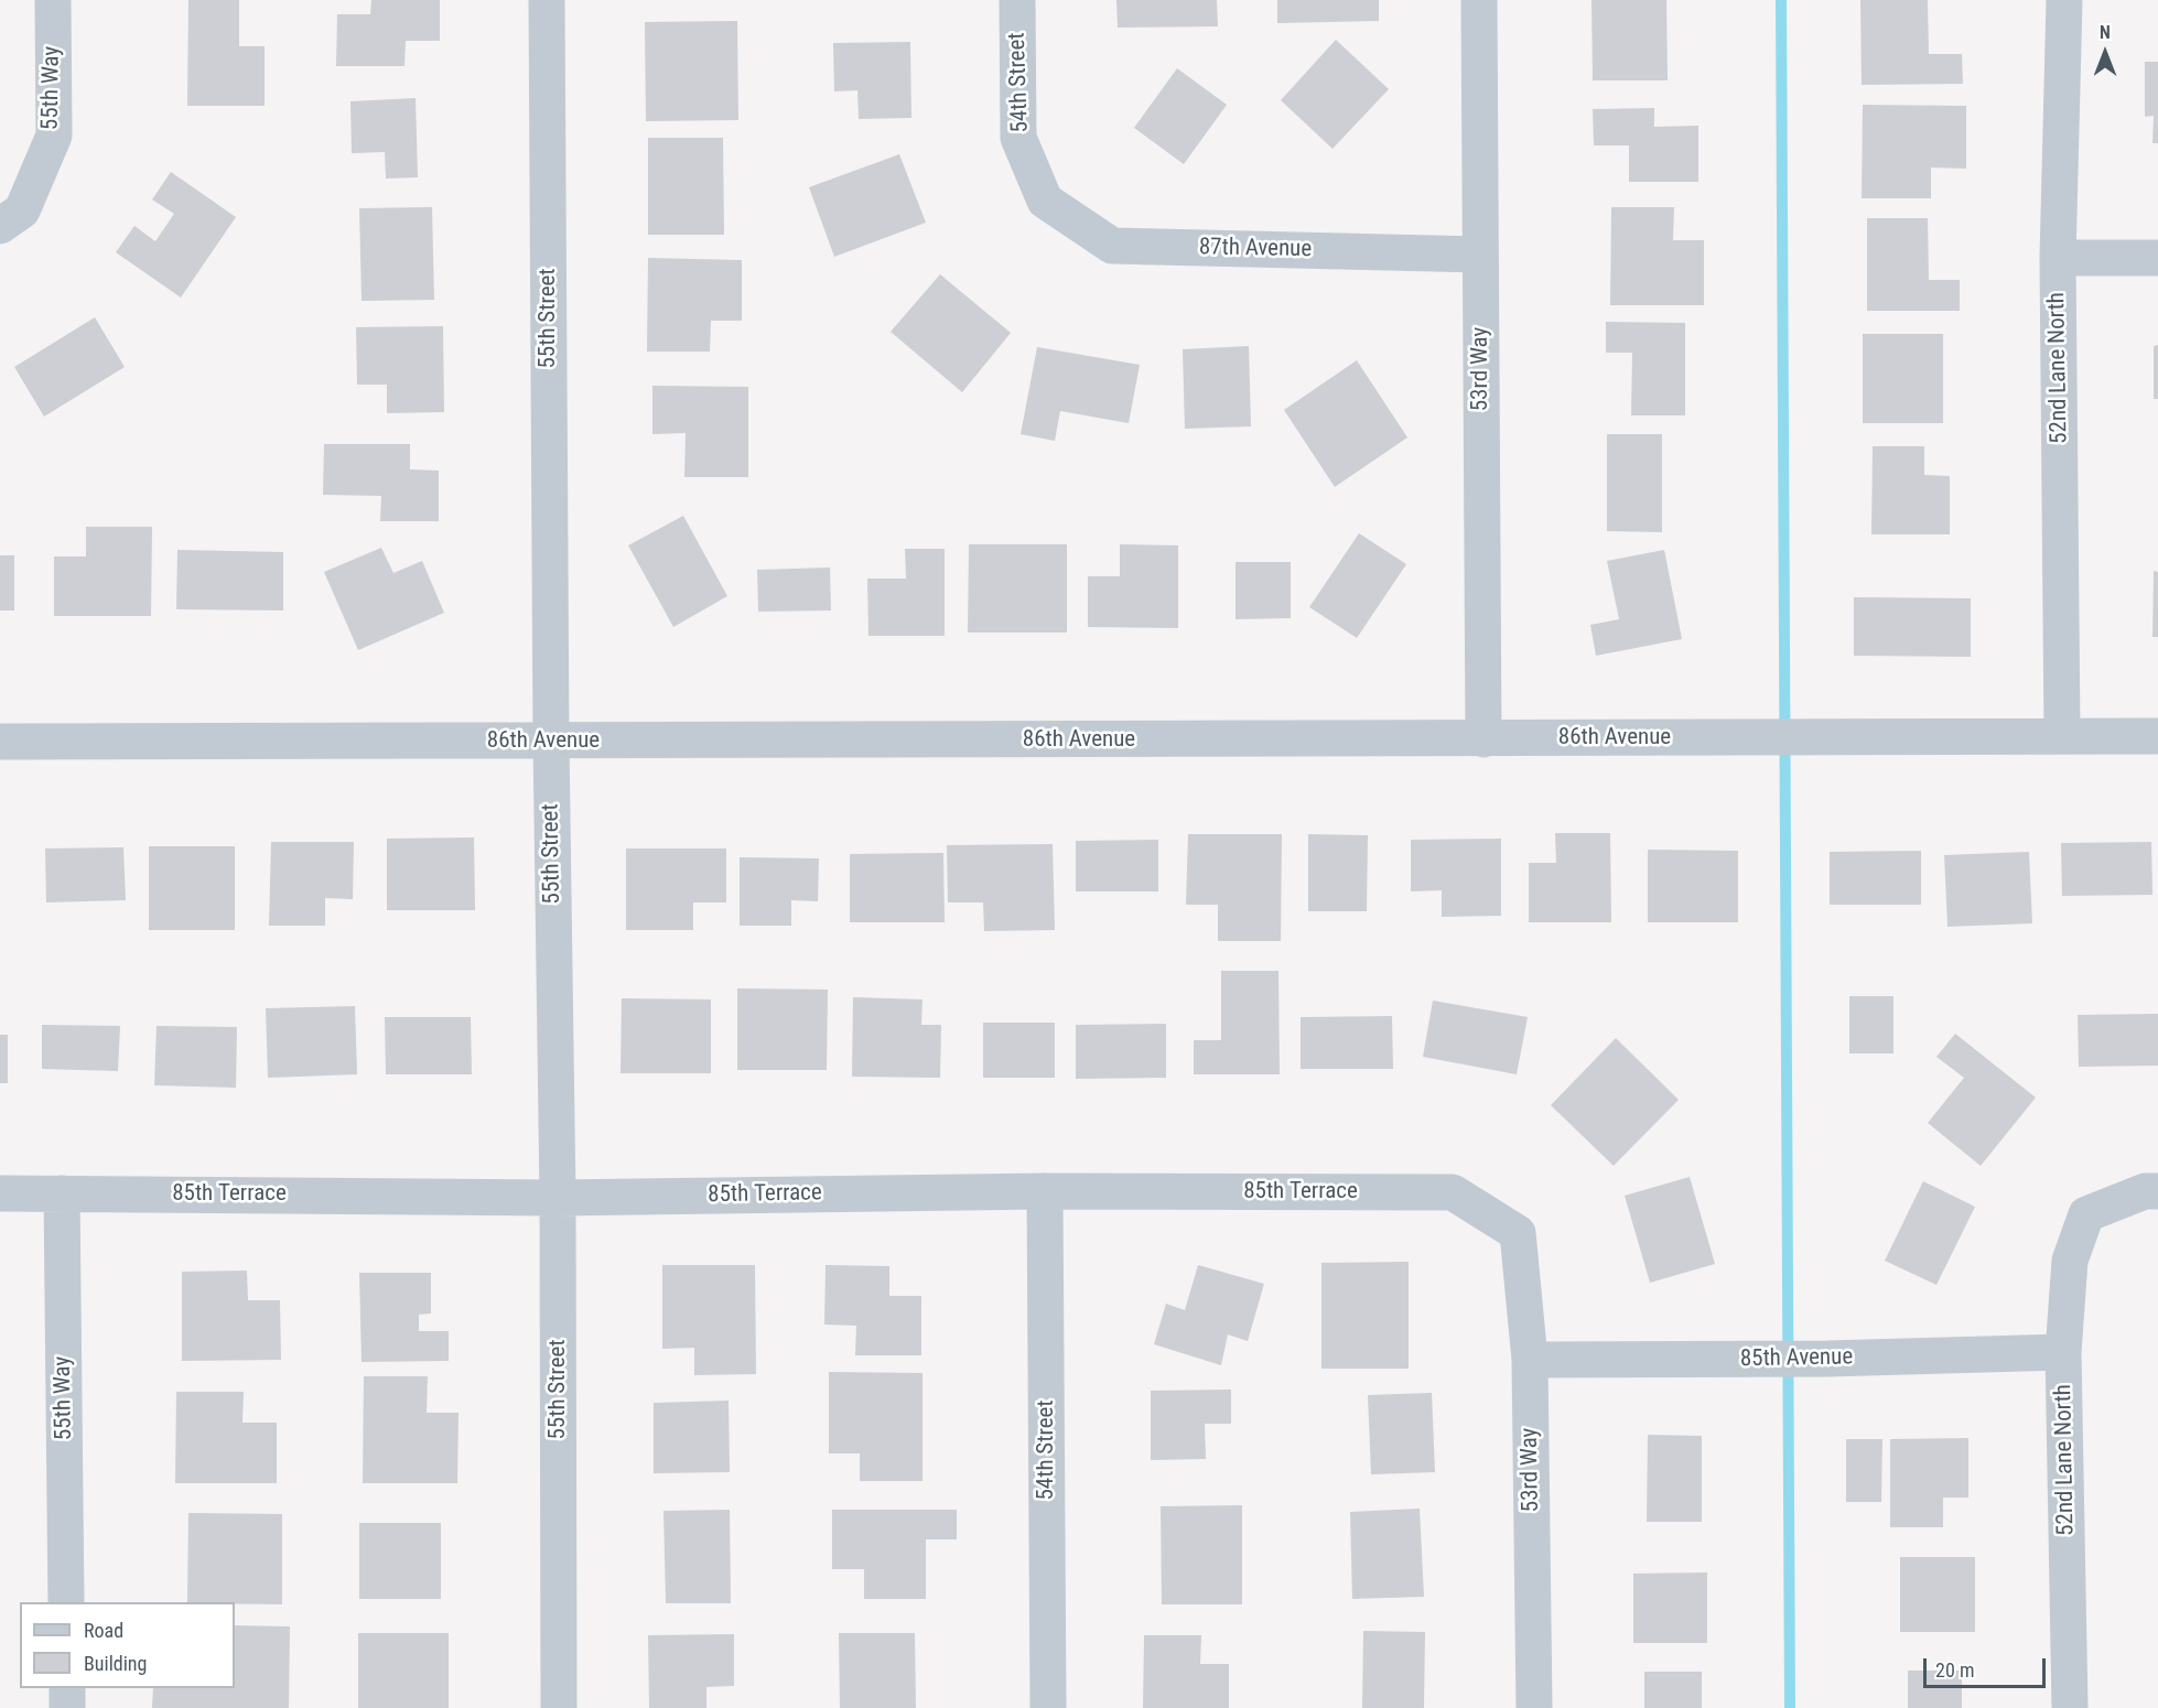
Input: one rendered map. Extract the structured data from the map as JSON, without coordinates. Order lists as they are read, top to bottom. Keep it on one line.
{"streets":{"street":["54th Street","55th Way","87th Avenue","55th Street","52nd Lane North","53rd Way","86th Avenue","85th Terrace","85th Avenue"]},"crossings":[["54th Street","87th Avenue"],["54th Street","85th Terrace"],["55th Way","85th Terrace"],["87th Avenue","53rd Way"],["55th Street","86th Avenue"],["55th Street","85th Terrace"],["52nd Lane North","86th Avenue"],["52nd Lane North","85th Avenue"],["53rd Way","86th Avenue"],["53rd Way","85th Terrace"],["53rd Way","85th Avenue"]],"legend":["Road","Building"],"scale_bar":"20 m","north":"top"}
